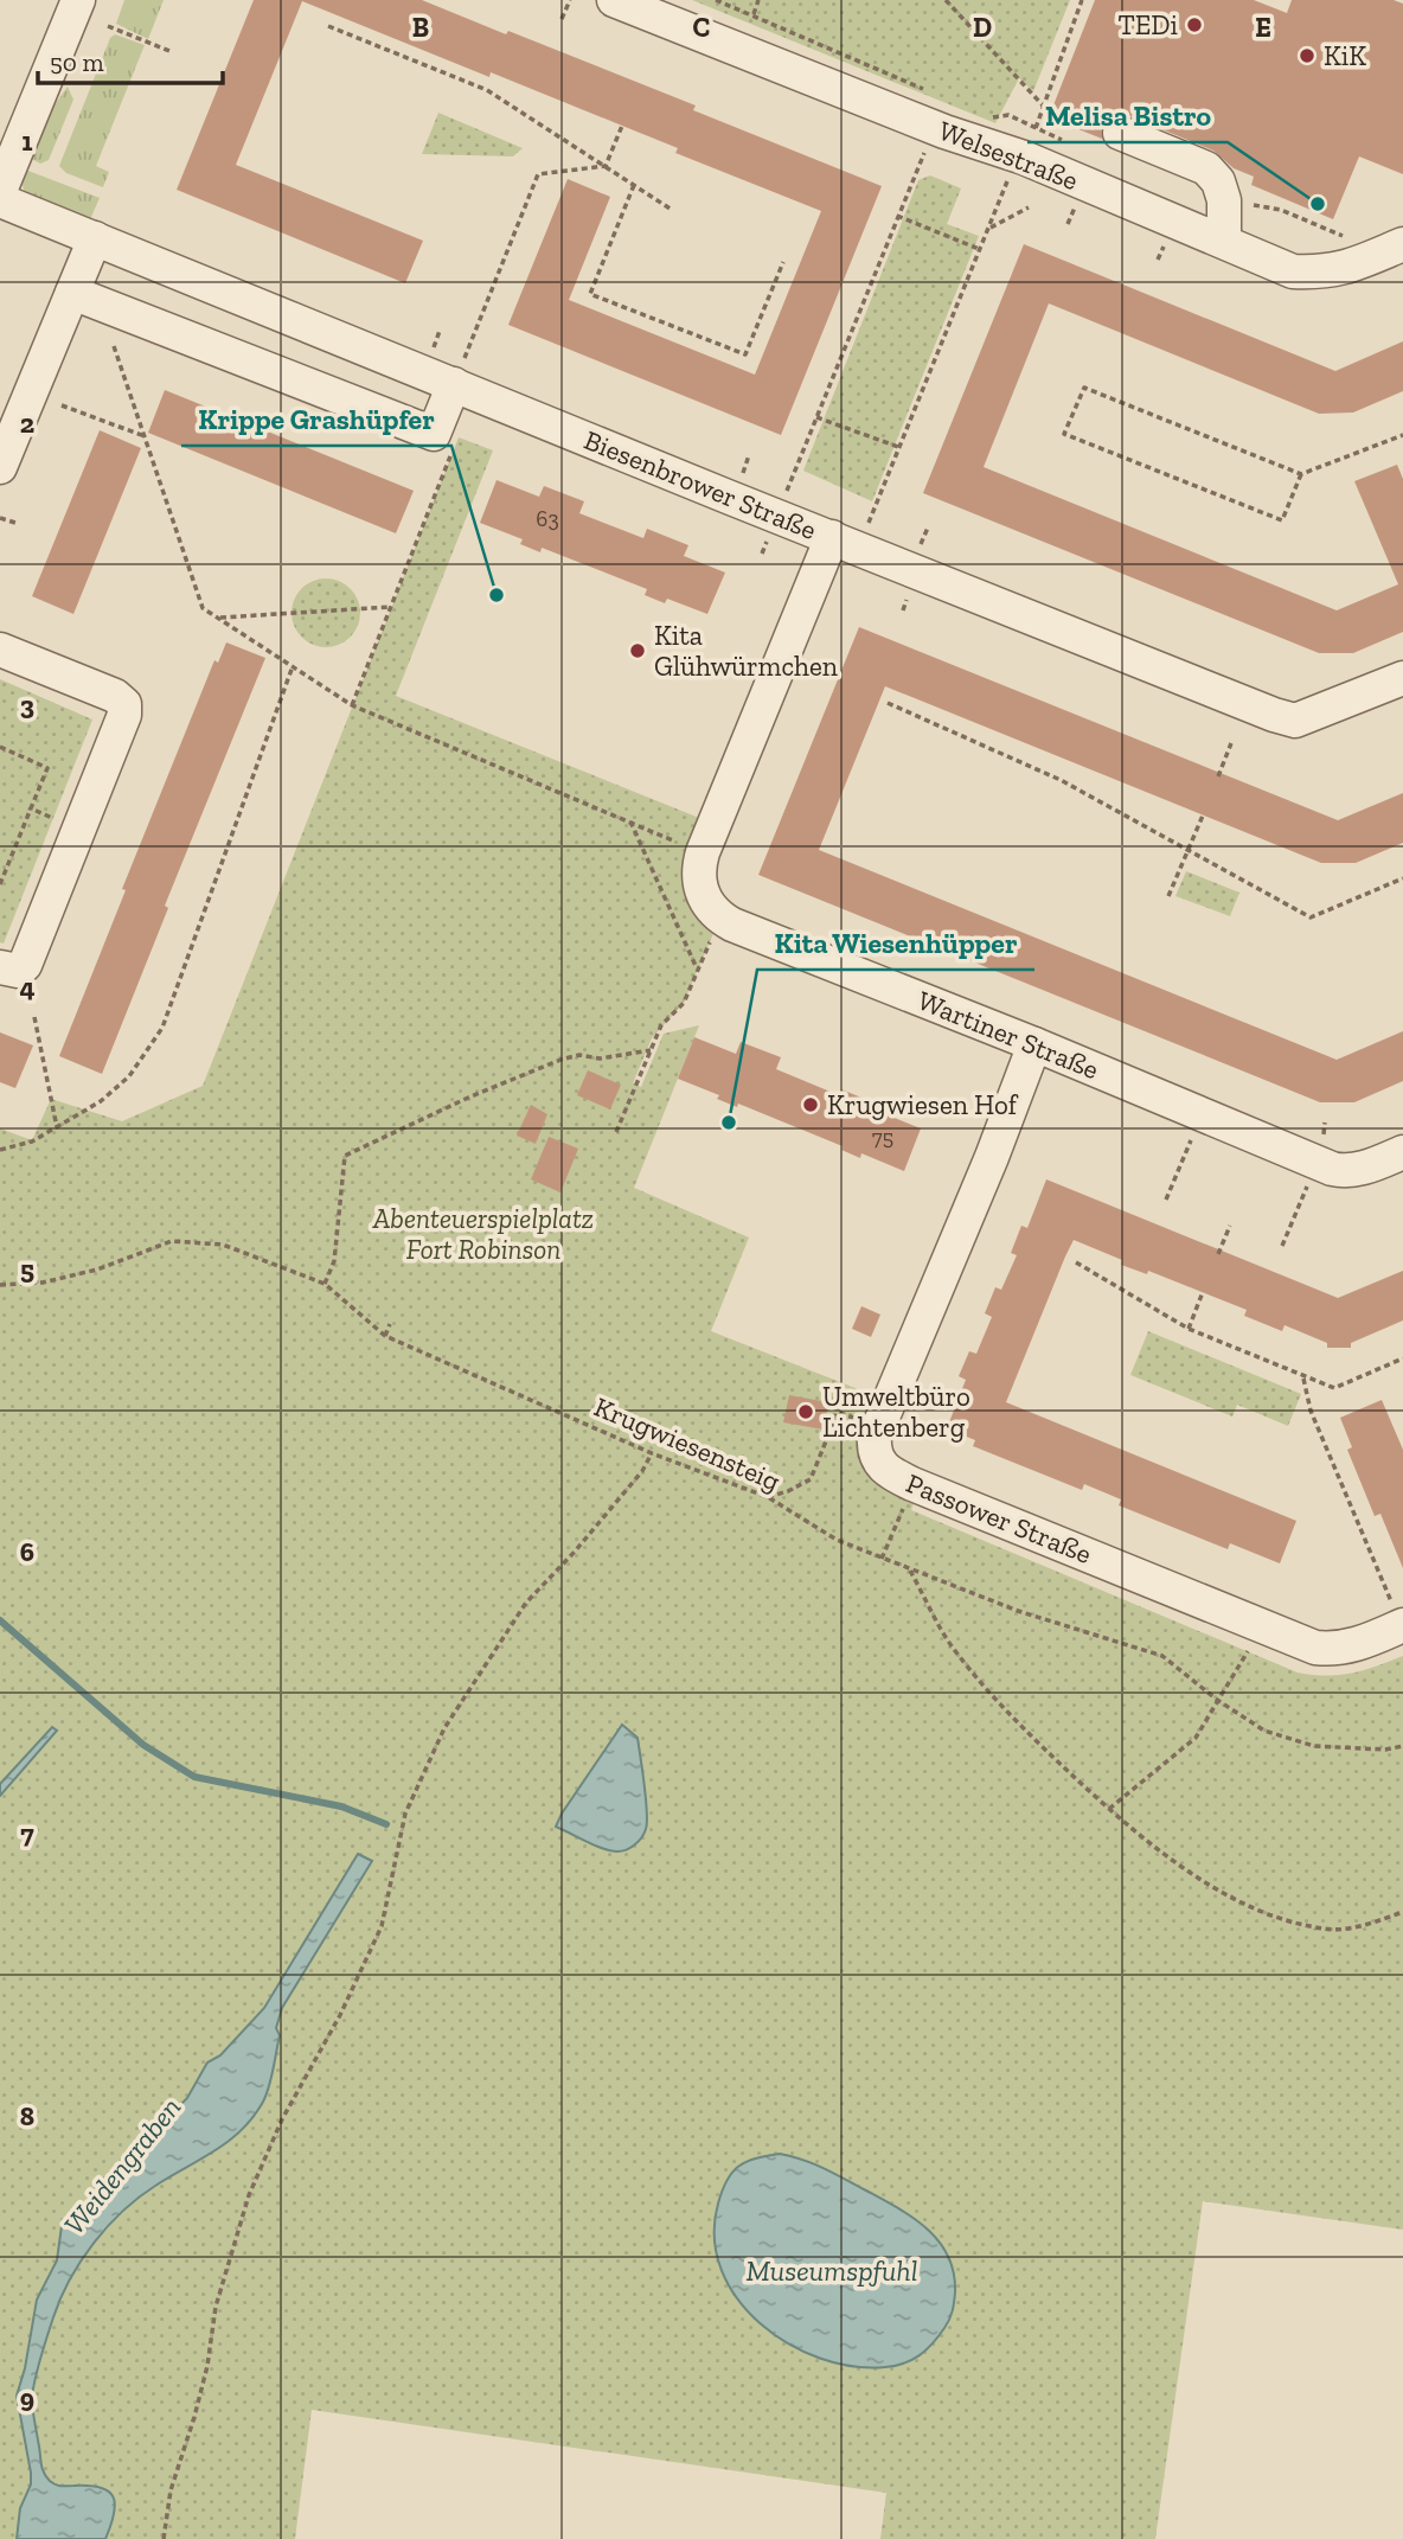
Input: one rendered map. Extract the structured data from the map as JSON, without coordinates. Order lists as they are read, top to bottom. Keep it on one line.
{"streets":{"street":["Welsestraße","Biesenbrower Straße","Wartiner Straße","Passower Straße"],"path":["Krugwiesensteig"]},"crossings":[["Biesenbrower Straße","Wartiner Straße"],["Wartiner Straße","Passower Straße"]],"water":["Weidengraben","Museumspfuhl"],"parks":["Abenteuerspielplatz Fort Robinson"],"places":["TEDi","KiK","Melisa Bistro","Krippe Grashüpfer","Kita Glühwürmchen","Krugwiesen Hof","Kita Wiesenhüpper","Umweltbüro Lichtenberg"],"house_numbers":["63","75"],"scale_bar":"50 m","grid":{"columns":["B","C","D","E"],"rows":["1","2","3","4","5","6","7","8","9"]}}
